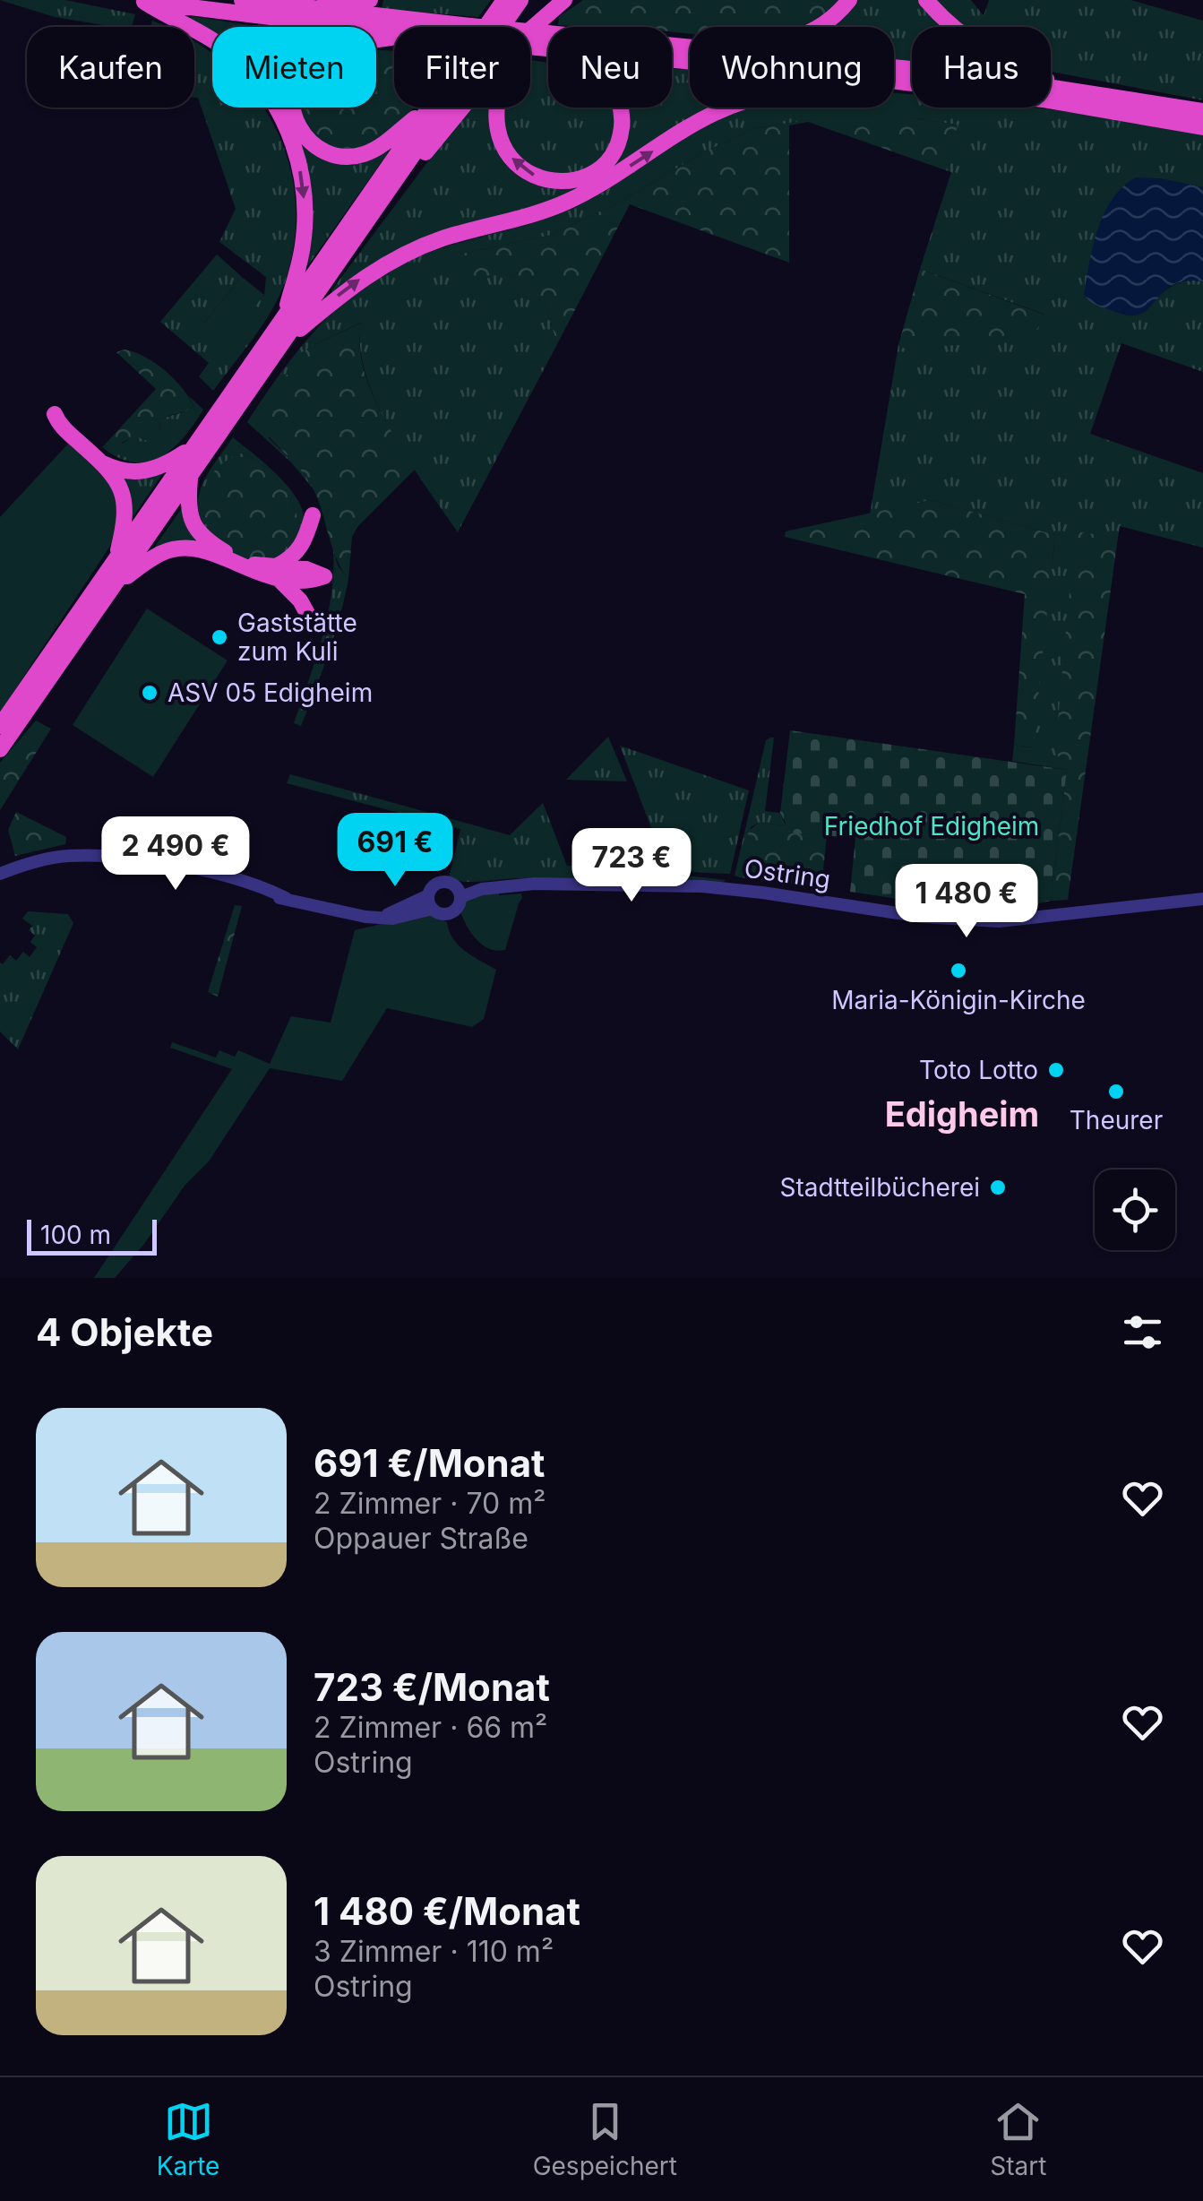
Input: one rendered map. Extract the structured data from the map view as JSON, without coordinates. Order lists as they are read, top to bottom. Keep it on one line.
{"streets":{"street":["Ostring"]},"districts":["Edigheim"],"parks":["Friedhof Edigheim"],"places":["Gaststätte zum Kuli","ASV 05 Edigheim","Maria-Königin-Kirche","Toto Lotto","Theurer","Stadtteilbücherei"],"scale_bar":"100 m","page":{"chip":["Kaufen","Mieten","Filter","Neu","Wohnung","Haus"],"price":["691 €","2 490 €","723 €","1 480 €"],"scale":"100 m","heading":"4 Objekte","list":[{"name":"691 €/Monat","note":"2 Zimmer · 70 m² · Oppauer Straße"},{"name":"723 €/Monat","note":"2 Zimmer · 66 m² · Ostring"},{"name":"1 480 €/Monat","note":"3 Zimmer · 110 m² · Ostring"}],"tabs":["Karte","Gespeichert","Start"]}}
